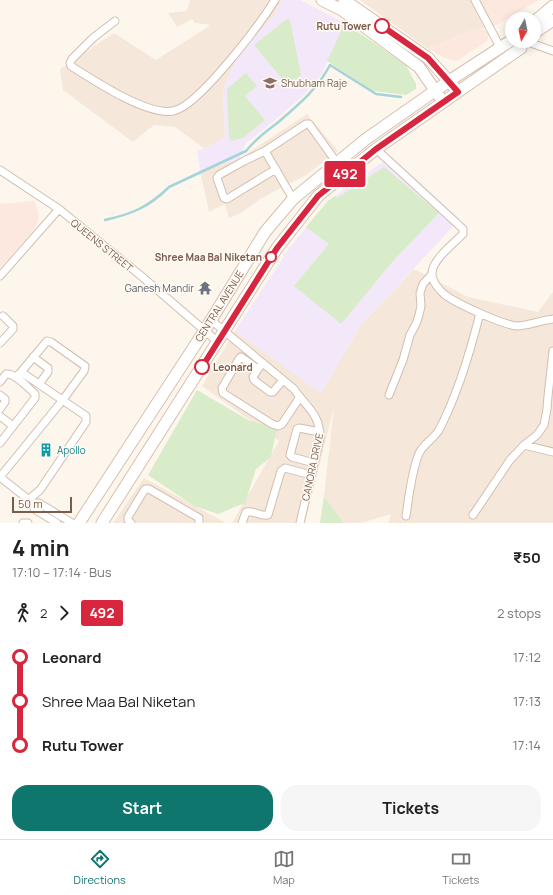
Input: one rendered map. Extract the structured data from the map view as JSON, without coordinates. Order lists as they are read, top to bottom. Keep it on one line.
{"streets":{"main road":["CENTRAL AVENUE"],"street":["QUEENS STREET","CANORA DRIVE"]},"crossings":[["QUEENS STREET","CENTRAL AVENUE"],["CENTRAL AVENUE","CANORA DRIVE"]],"places":{"other":["Rutu Tower","Shree Maa Bal Niketan","Leonard"],"school or university":["Shubham Raje"],"temple":["Ganesh Mandir"],"building":["Apollo"]},"lines":["bus line 492"],"scale_bar":"50 m","north":"bottom","page":{"on_map":"492","scale":"50 m","heading":["4 min","17:10 – 17:14 · Bus","₹50"],"legs":["2","492","2 stops"],"list":[{"name":"Leonard","value":"17:12"},{"name":"Shree Maa Bal Niketan","value":"17:13"},{"name":"Rutu Tower","value":"17:14"}],"buttons":["Start","Tickets"],"tabs":["Directions","Map","Tickets"]}}
